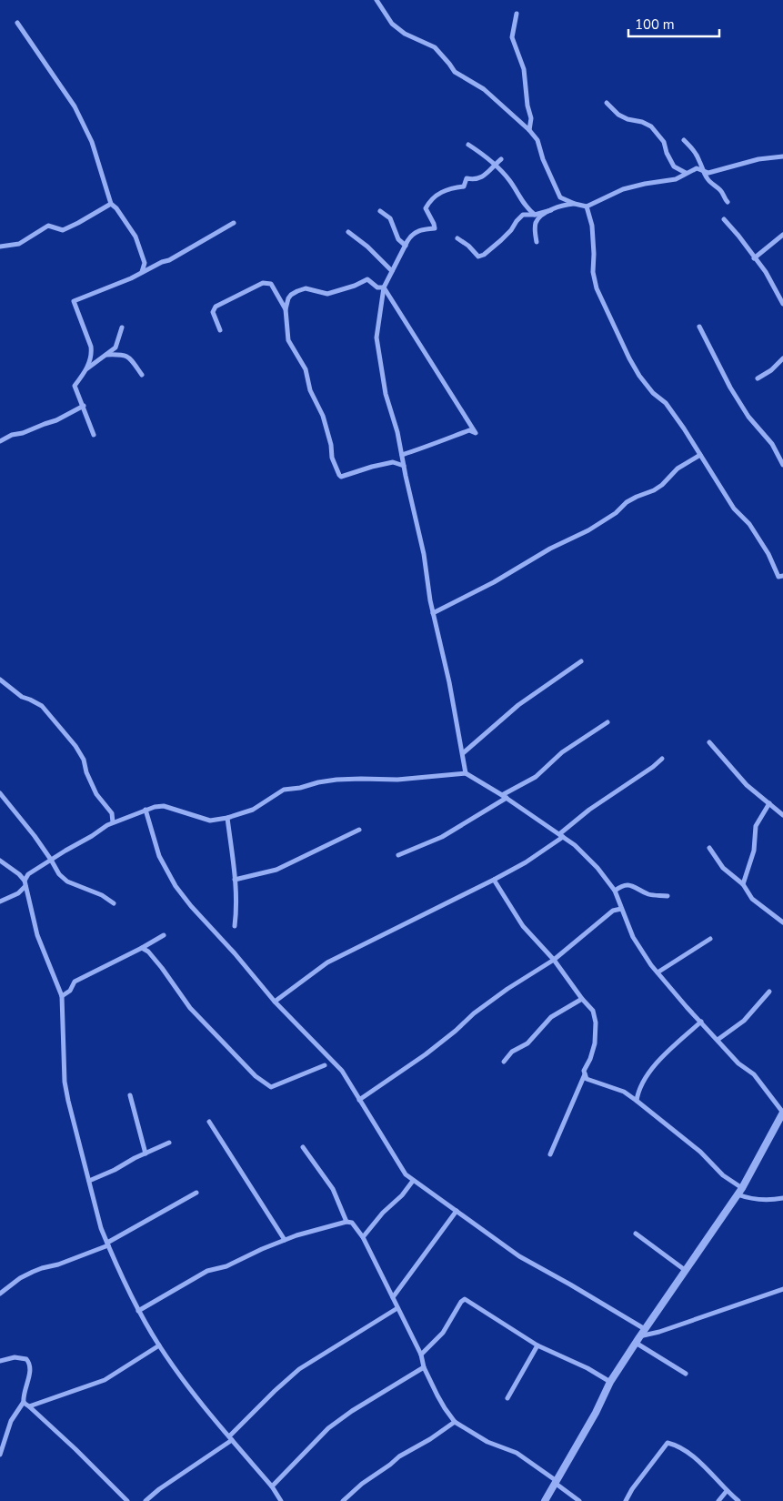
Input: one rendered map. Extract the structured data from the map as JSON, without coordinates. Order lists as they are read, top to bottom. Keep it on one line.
{"scale_bar":"100 m"}
